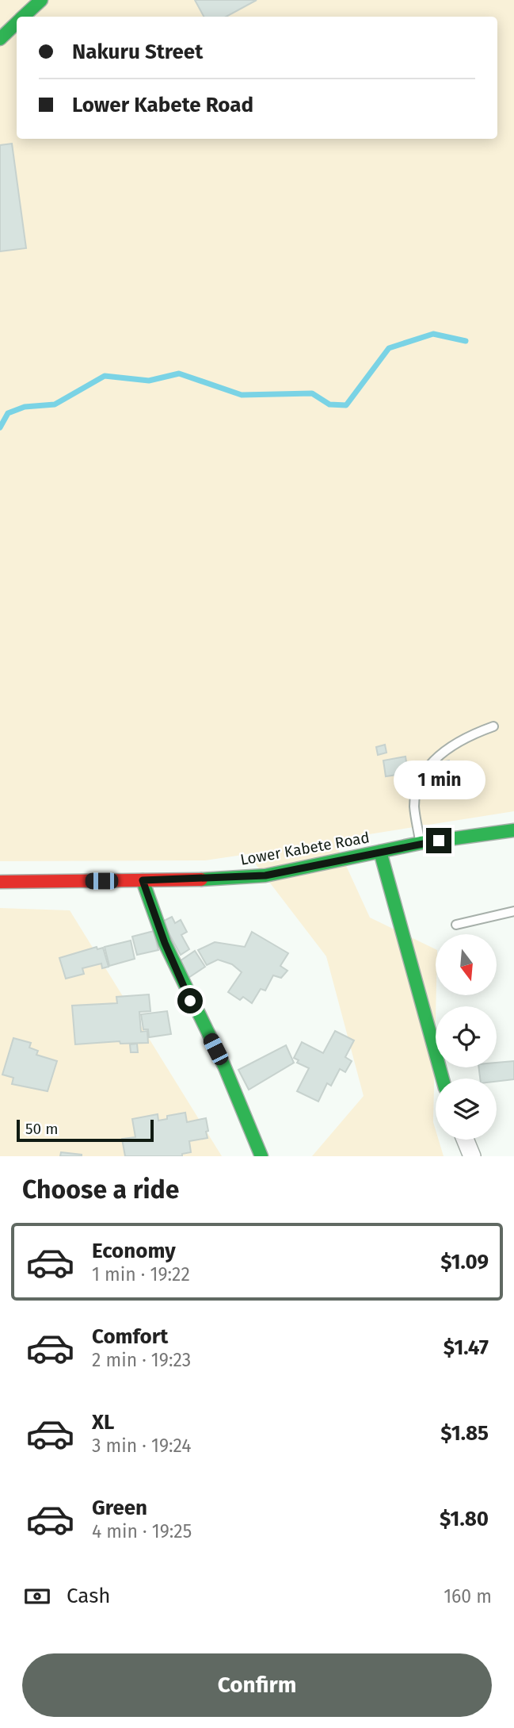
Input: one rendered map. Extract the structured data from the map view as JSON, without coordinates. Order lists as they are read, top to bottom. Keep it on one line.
{"streets":{"street":["Lower Kabete Road"]},"scale_bar":"50 m","north":"bottom","page":{"banner":["Nakuru Street","Lower Kabete Road"],"bubble":"1 min","scale":"50 m","heading":"Choose a ride","list":[{"name":"Economy","note":"1 min · 19:22","value":"$1.09"},{"name":"Comfort","note":"2 min · 19:23","value":"$1.47"},{"name":"XL","note":"3 min · 19:24","value":"$1.85"},{"name":"Green","note":"4 min · 19:25","value":"$1.80"}],"pay":["Cash","160 m"],"buttons":"Confirm"}}
